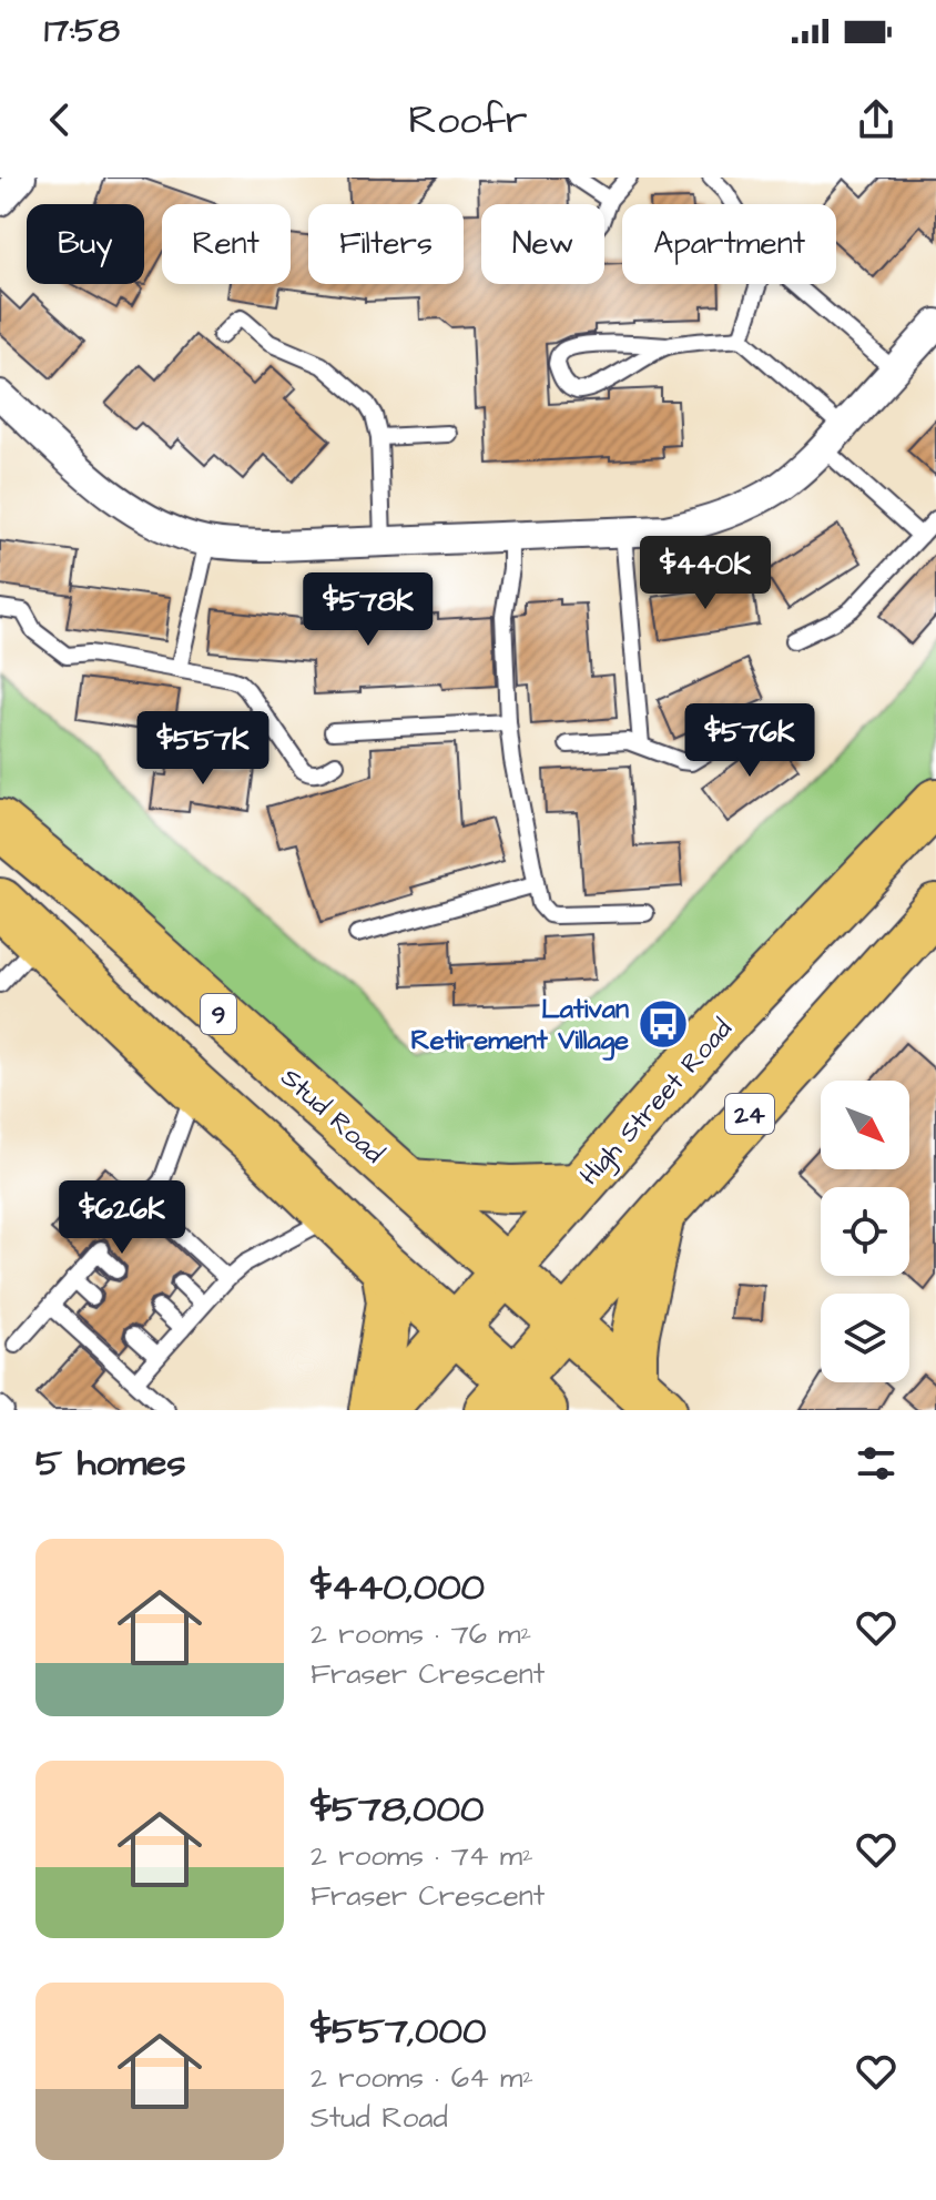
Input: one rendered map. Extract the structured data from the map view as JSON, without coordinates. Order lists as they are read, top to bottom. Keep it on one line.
{"streets":{"highway":["9","Stud Road"],"main road":["High Street Road","24"]},"crossings":[["High Street Road","Stud Road"],["24","Stud Road"]],"places":{"bus stop":["Lativan Retirement Village"]},"north":"bottom right","page":{"status":"17:58","header":"Roofr","chip":["Buy","Rent","Filters","New","Apartment"],"price":["$440K","$578K","$576K","$557K","$626K"],"heading":"5 homes","list":[{"name":"$440,000","note":"2 rooms · 76 m² · Fraser Crescent"},{"name":"$578,000","note":"2 rooms · 74 m² · Fraser Crescent"},{"name":"$557,000","note":"2 rooms · 64 m² · Stud Road"}]}}
